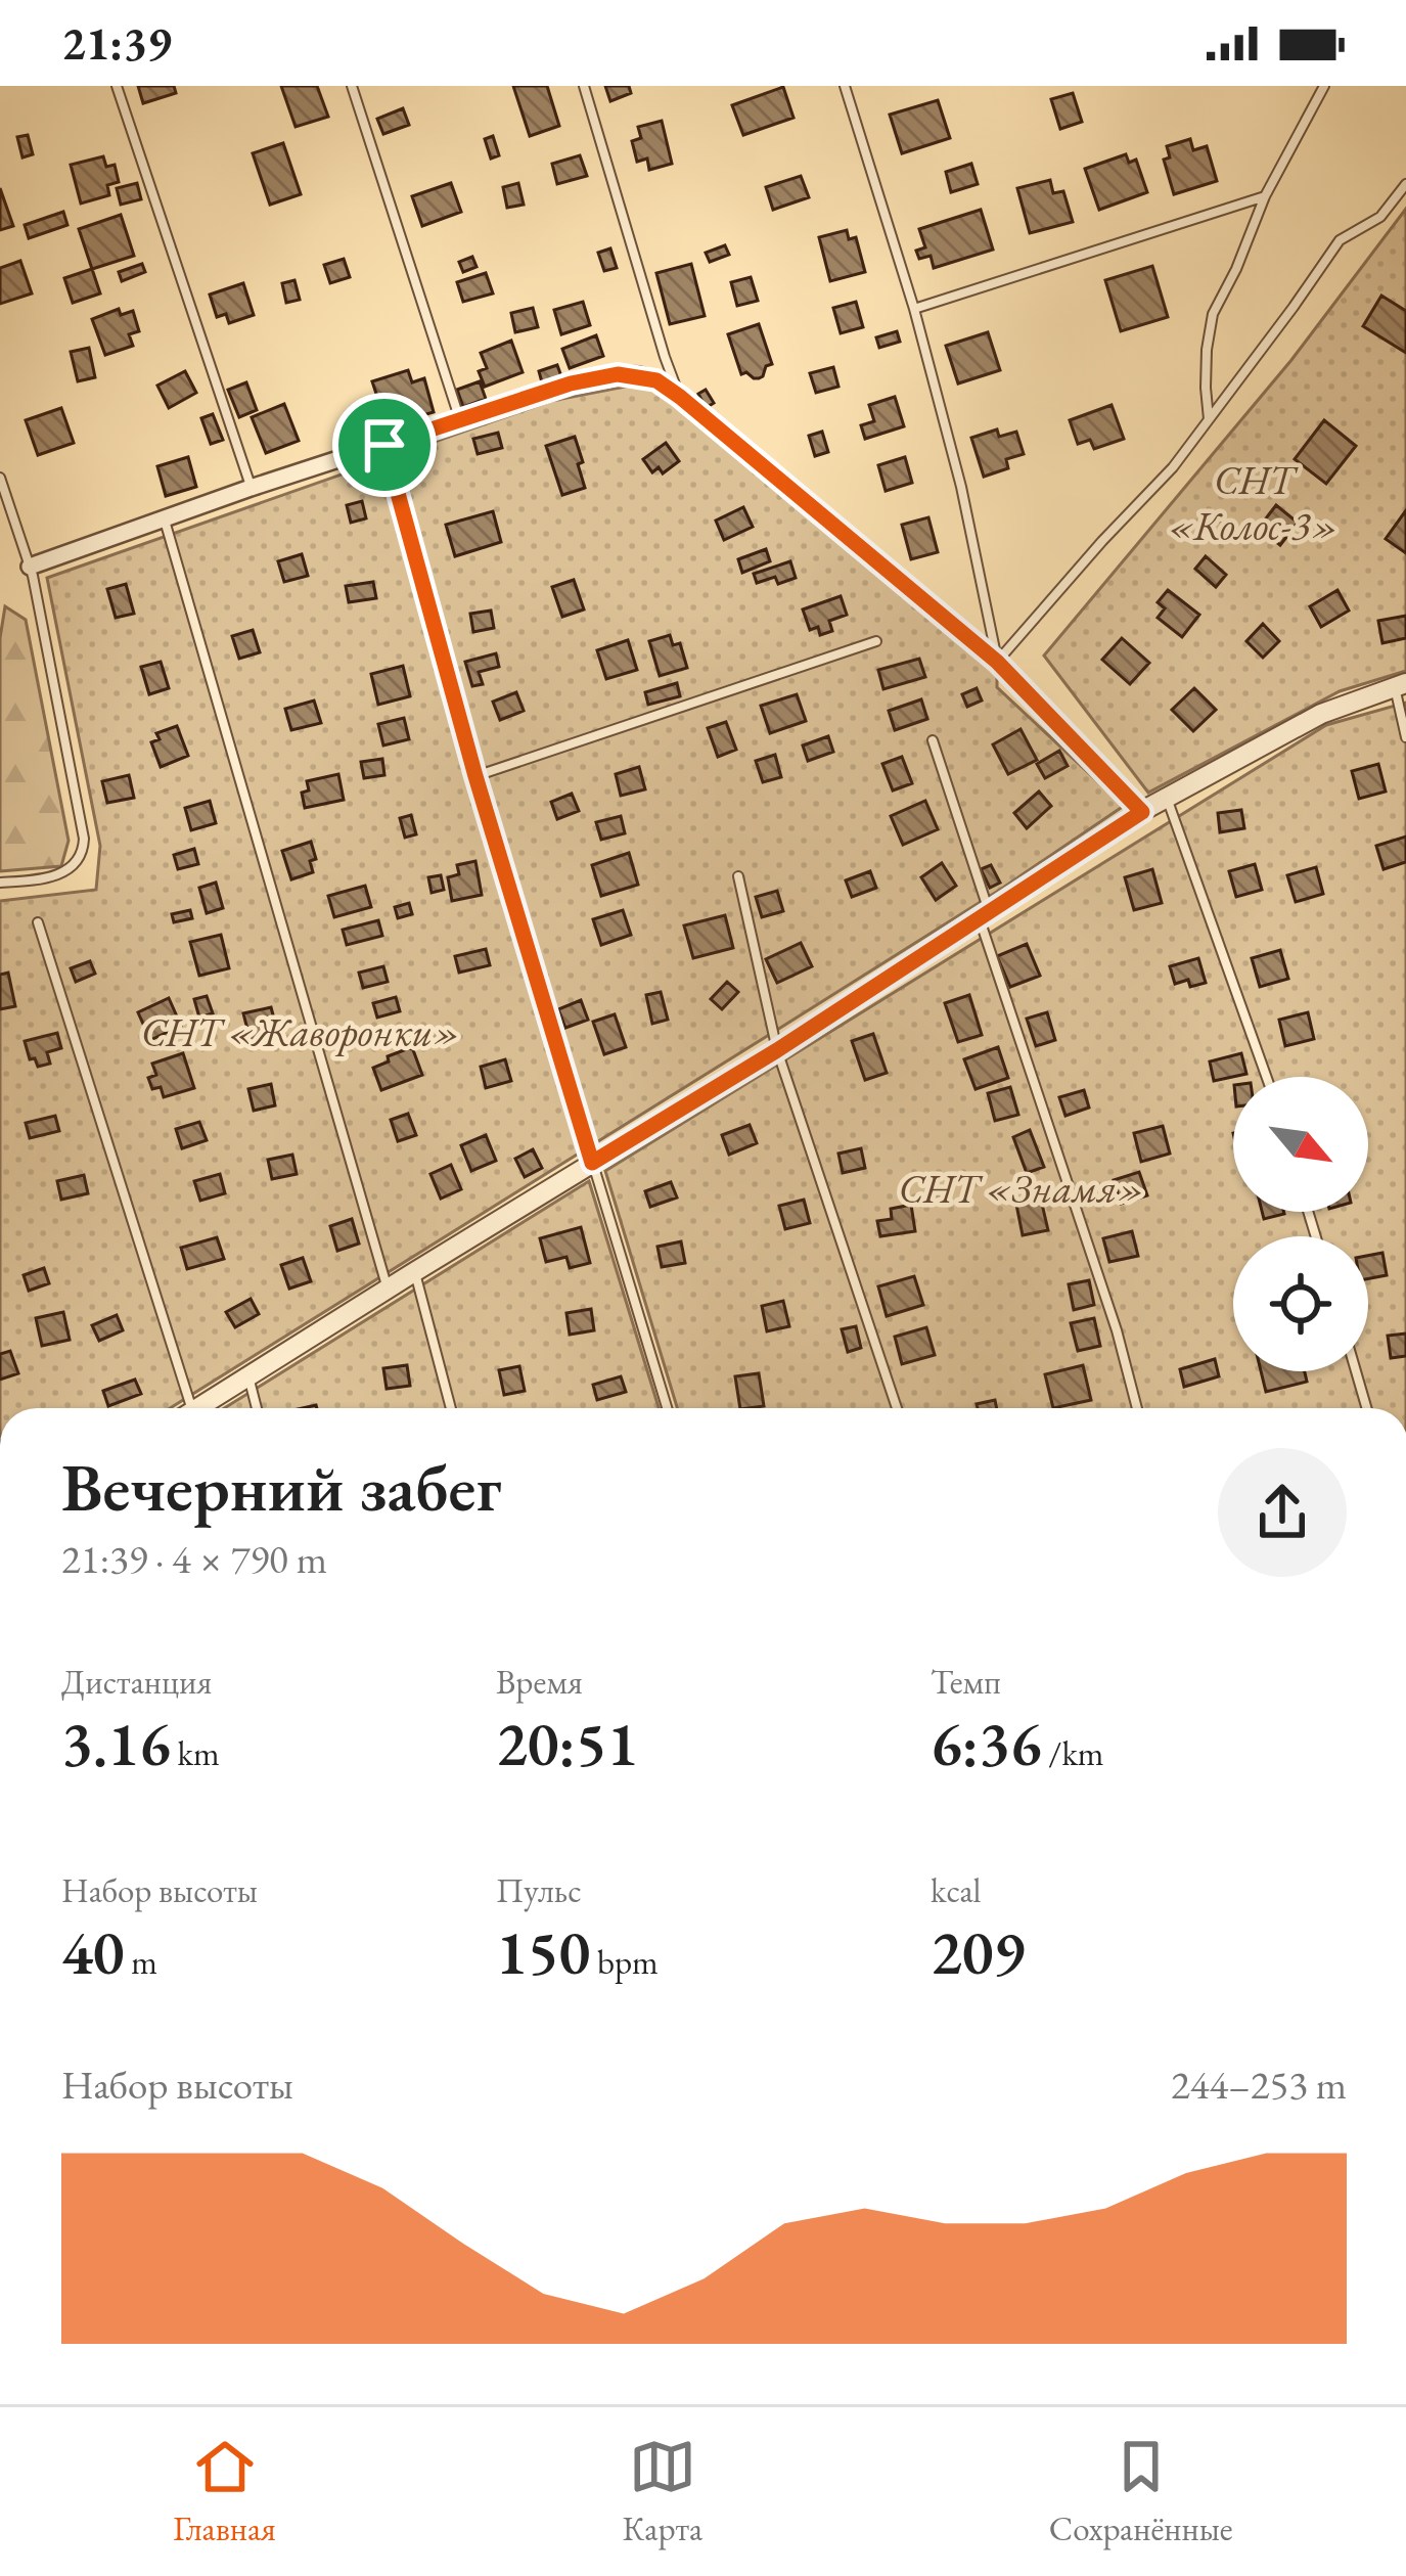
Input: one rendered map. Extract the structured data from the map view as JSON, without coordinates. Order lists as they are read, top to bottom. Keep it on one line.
{"parks":["СНТ «Колос-3»","СНТ «Жаворонки»","СНТ «Знамя»"],"north":"bottom right","page":{"status":"21:39","heading":["Вечерний забег","21:39 · 4 × 790 m"],"stats":[["Дистанция","3.16 km"],["Время","20:51"],["Темп","6:36 /km"],["Набор высоты","40 m"],["Пульс","150 bpm"],["kcal","209"]],"chart":["Набор высоты","244–253 m"],"tabs":["Главная","Карта","Сохранённые"]}}
